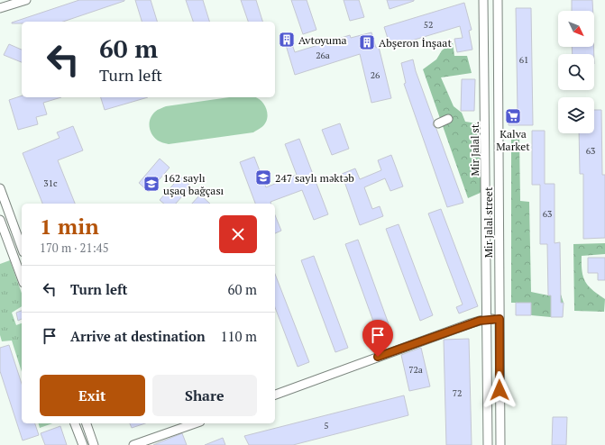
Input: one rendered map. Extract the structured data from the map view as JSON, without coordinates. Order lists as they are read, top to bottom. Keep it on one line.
{"streets":{"street":["Mir Jalal st.","Mir Jalal street"]},"places":{"building":["Avtoyuma","Abşeron İnşaat"],"supermarket":["Kalva Market"],"school or university":["247 saylı məktəb","162 saylı uşaq bağçası"]},"house_numbers":["52","26a","61","26","63","31c","63","72a","72","5"],"north":"bottom right","page":{"turn":["60 m","Turn left"],"heading":["1 min","170 m · 21:45"],"list":[{"name":"Turn left","value":"60 m"},{"name":"Arrive at destination","value":"110 m"}],"buttons":["Exit","Share"]}}
